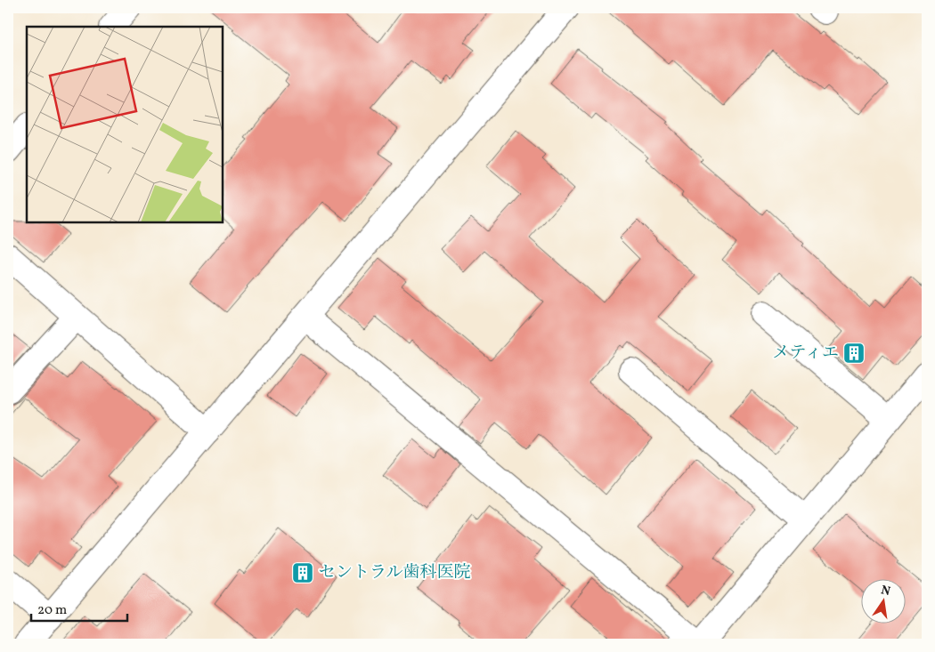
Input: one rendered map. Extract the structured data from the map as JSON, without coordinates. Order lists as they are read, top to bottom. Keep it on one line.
{"places":{"building":["メティエ","セントラル歯科医院"]},"scale_bar":"20 m","north":"top"}
